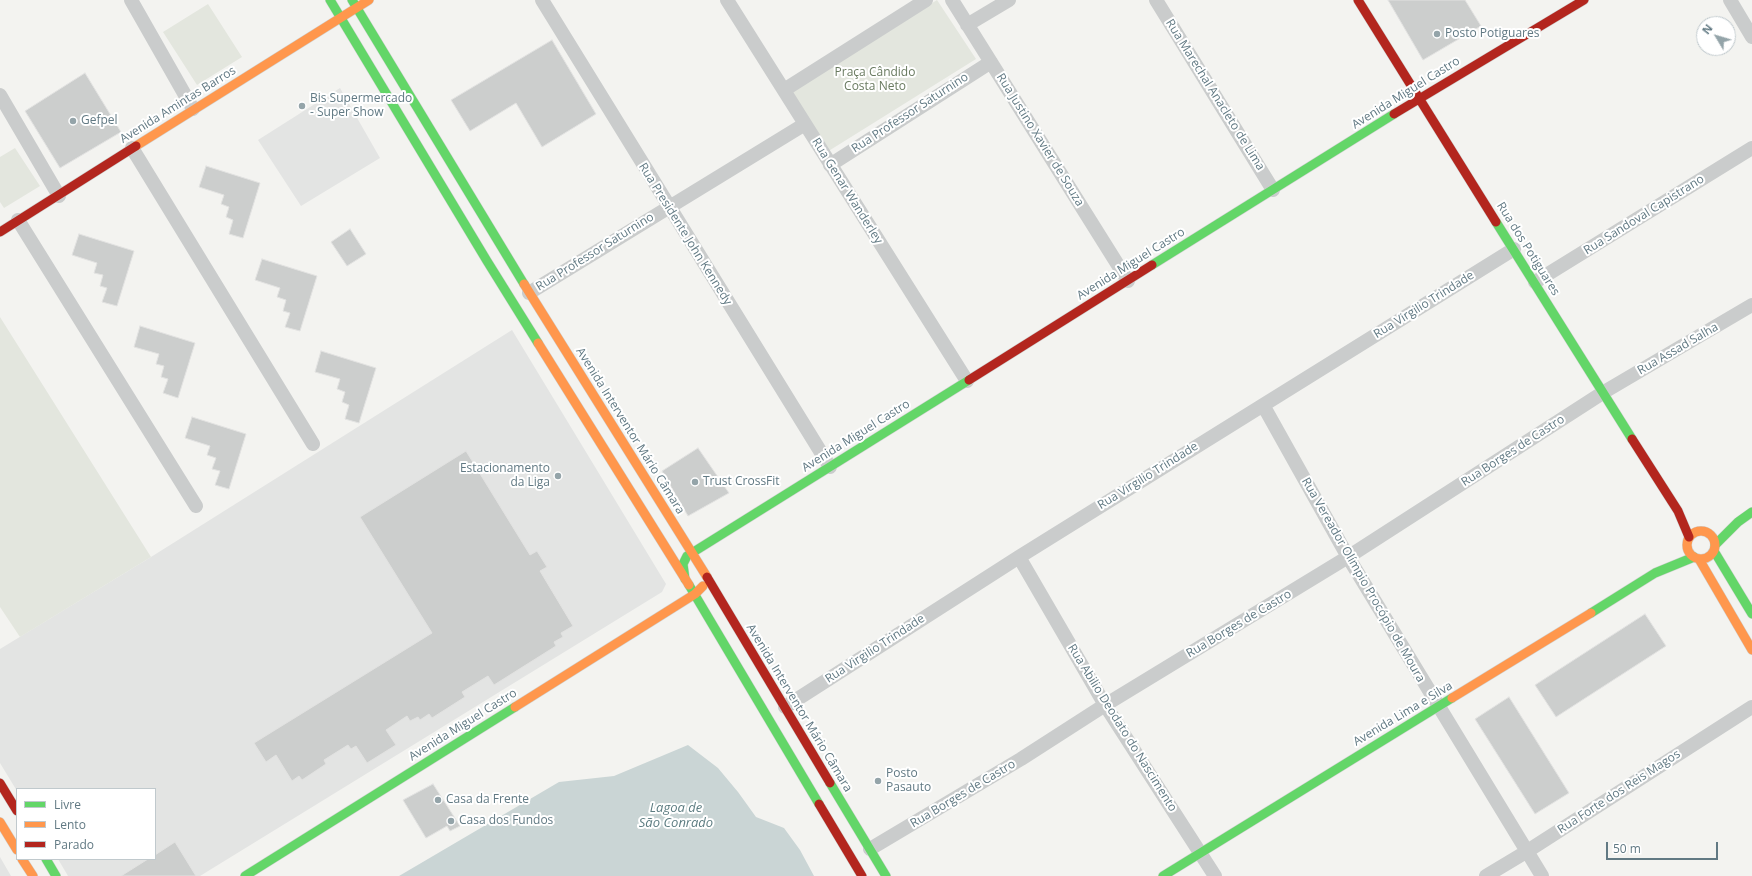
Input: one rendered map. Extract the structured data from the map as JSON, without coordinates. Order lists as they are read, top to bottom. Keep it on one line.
{"streets":{"main road":["Avenida Miguel Castro","Avenida Amintas Barros","Rua dos Potiguares","Avenida Interventor Mário Câmara","Avenida Lima e Silva"],"street":["Rua Marechal Anacleto de Lima","Rua Professor Saturnino","Rua Justino Xavier de Souza","Rua Genar Wanderley","Rua Sandoval Capistrano","Rua Presidente John Kennedy","Rua Virgilio Trindade","Rua Assad Salha","Rua Borges de Castro","Rua Vereador Olímpio Procópio de Moura","Rua Abilio Deodato do Nascimento","Rua Forte dos Reis Magos"]},"crossings":[["Avenida Miguel Castro","Rua Marechal Anacleto de Lima"],["Avenida Miguel Castro","Rua Justino Xavier de Souza"],["Avenida Miguel Castro","Rua Genar Wanderley"],["Avenida Miguel Castro","Rua Presidente John Kennedy"],["Avenida Miguel Castro","Rua dos Potiguares"],["Avenida Miguel Castro","Avenida Interventor Mário Câmara"],["Avenida Amintas Barros","Avenida Interventor Mário Câmara"],["Rua Professor Saturnino","Rua Justino Xavier de Souza"],["Rua Professor Saturnino","Rua Genar Wanderley"],["Rua Professor Saturnino","Rua Presidente John Kennedy"],["Rua Professor Saturnino","Avenida Interventor Mário Câmara"],["Rua Sandoval Capistrano","Rua dos Potiguares"],["Rua dos Potiguares","Rua Virgilio Trindade"],["Rua dos Potiguares","Rua Assad Salha"],["Rua dos Potiguares","Rua Borges de Castro"],["Rua dos Potiguares","Avenida Lima e Silva"],["Rua Virgilio Trindade","Avenida Interventor Mário Câmara"],["Rua Virgilio Trindade","Rua Vereador Olímpio Procópio de Moura"],["Rua Virgilio Trindade","Rua Abilio Deodato do Nascimento"],["Rua Assad Salha","Rua Borges de Castro"],["Avenida Interventor Mário Câmara","Rua Borges de Castro"],["Rua Borges de Castro","Rua Vereador Olímpio Procópio de Moura"],["Rua Borges de Castro","Rua Abilio Deodato do Nascimento"],["Rua Vereador Olímpio Procópio de Moura","Avenida Lima e Silva"],["Rua Vereador Olímpio Procópio de Moura","Rua Forte dos Reis Magos"],["Avenida Lima e Silva","Rua Abilio Deodato do Nascimento"]],"water":["Lagoa de São Conrado"],"parks":["Praça Cândido Costa Neto"],"places":["Posto Potiguares","Bis Supermercado - Super Show","Gefpel","Estacionamento da Liga","Trust CrossFit","Posto Pasauto","Casa da Frente","Casa dos Fundos"],"legend":["Livre","Lento","Parado"],"scale_bar":"50 m","north":"top left"}
